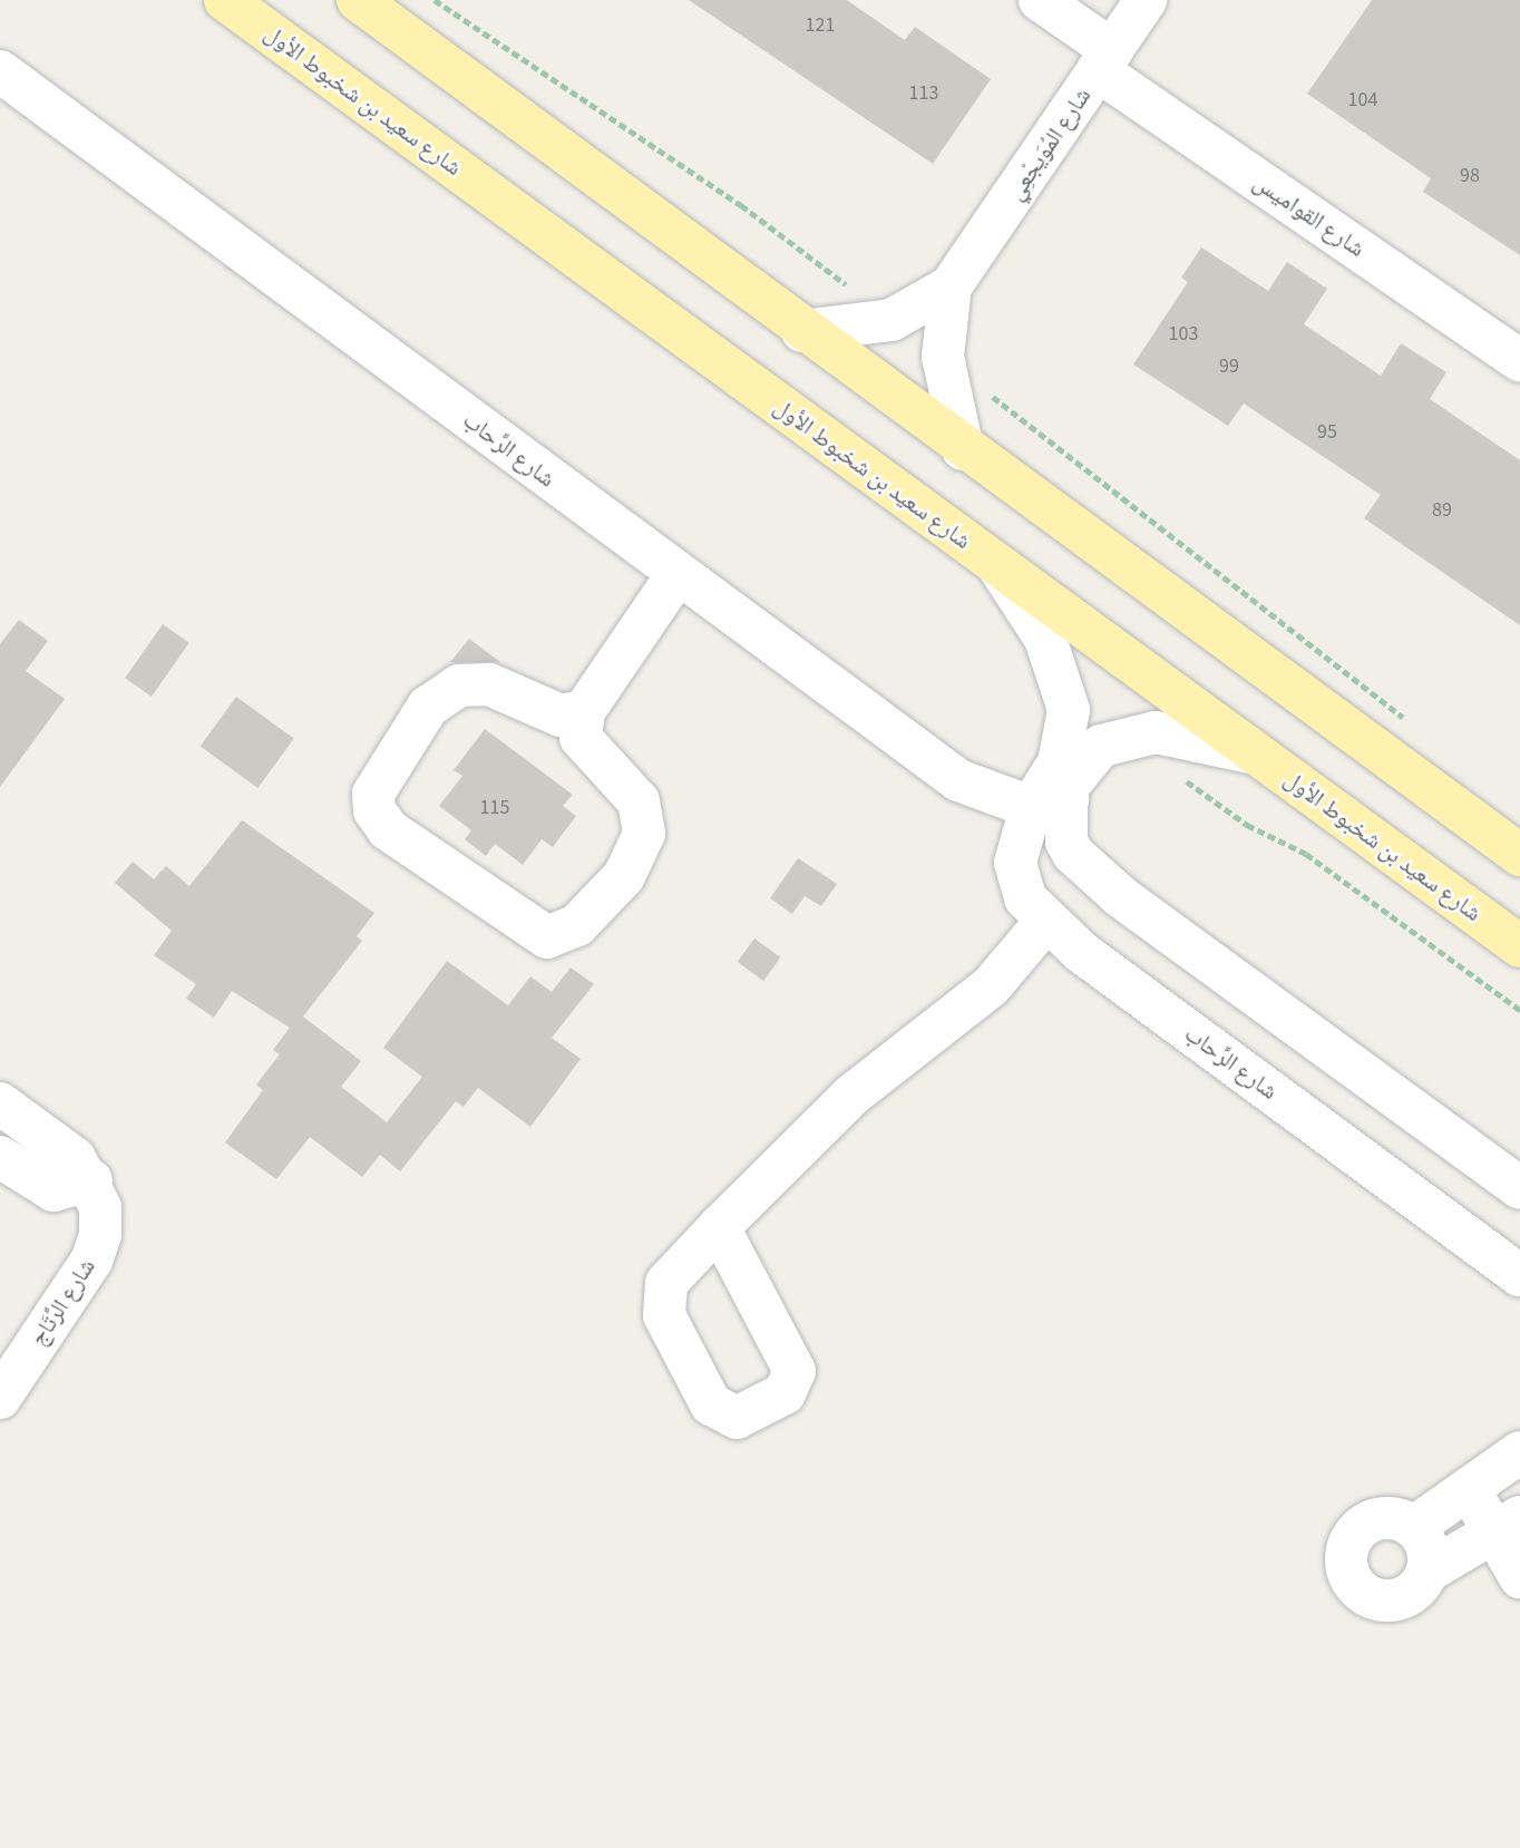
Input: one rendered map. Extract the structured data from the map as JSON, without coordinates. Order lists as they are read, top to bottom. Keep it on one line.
{"streets":{"main road":["شارع سعيد بن شخبوط الأول"],"street":["شارع المُوَيجْعِي","شارع القواميس","شارع الرِّحاب","شارع الرِّتَاج"]},"crossings":[["شارع سعيد بن شخبوط الأول","شارع الرِّحاب"],["شارع المُوَيجْعِي","شارع القواميس"]],"house_numbers":["121","113","104","98","103","99","95","89","115"]}
